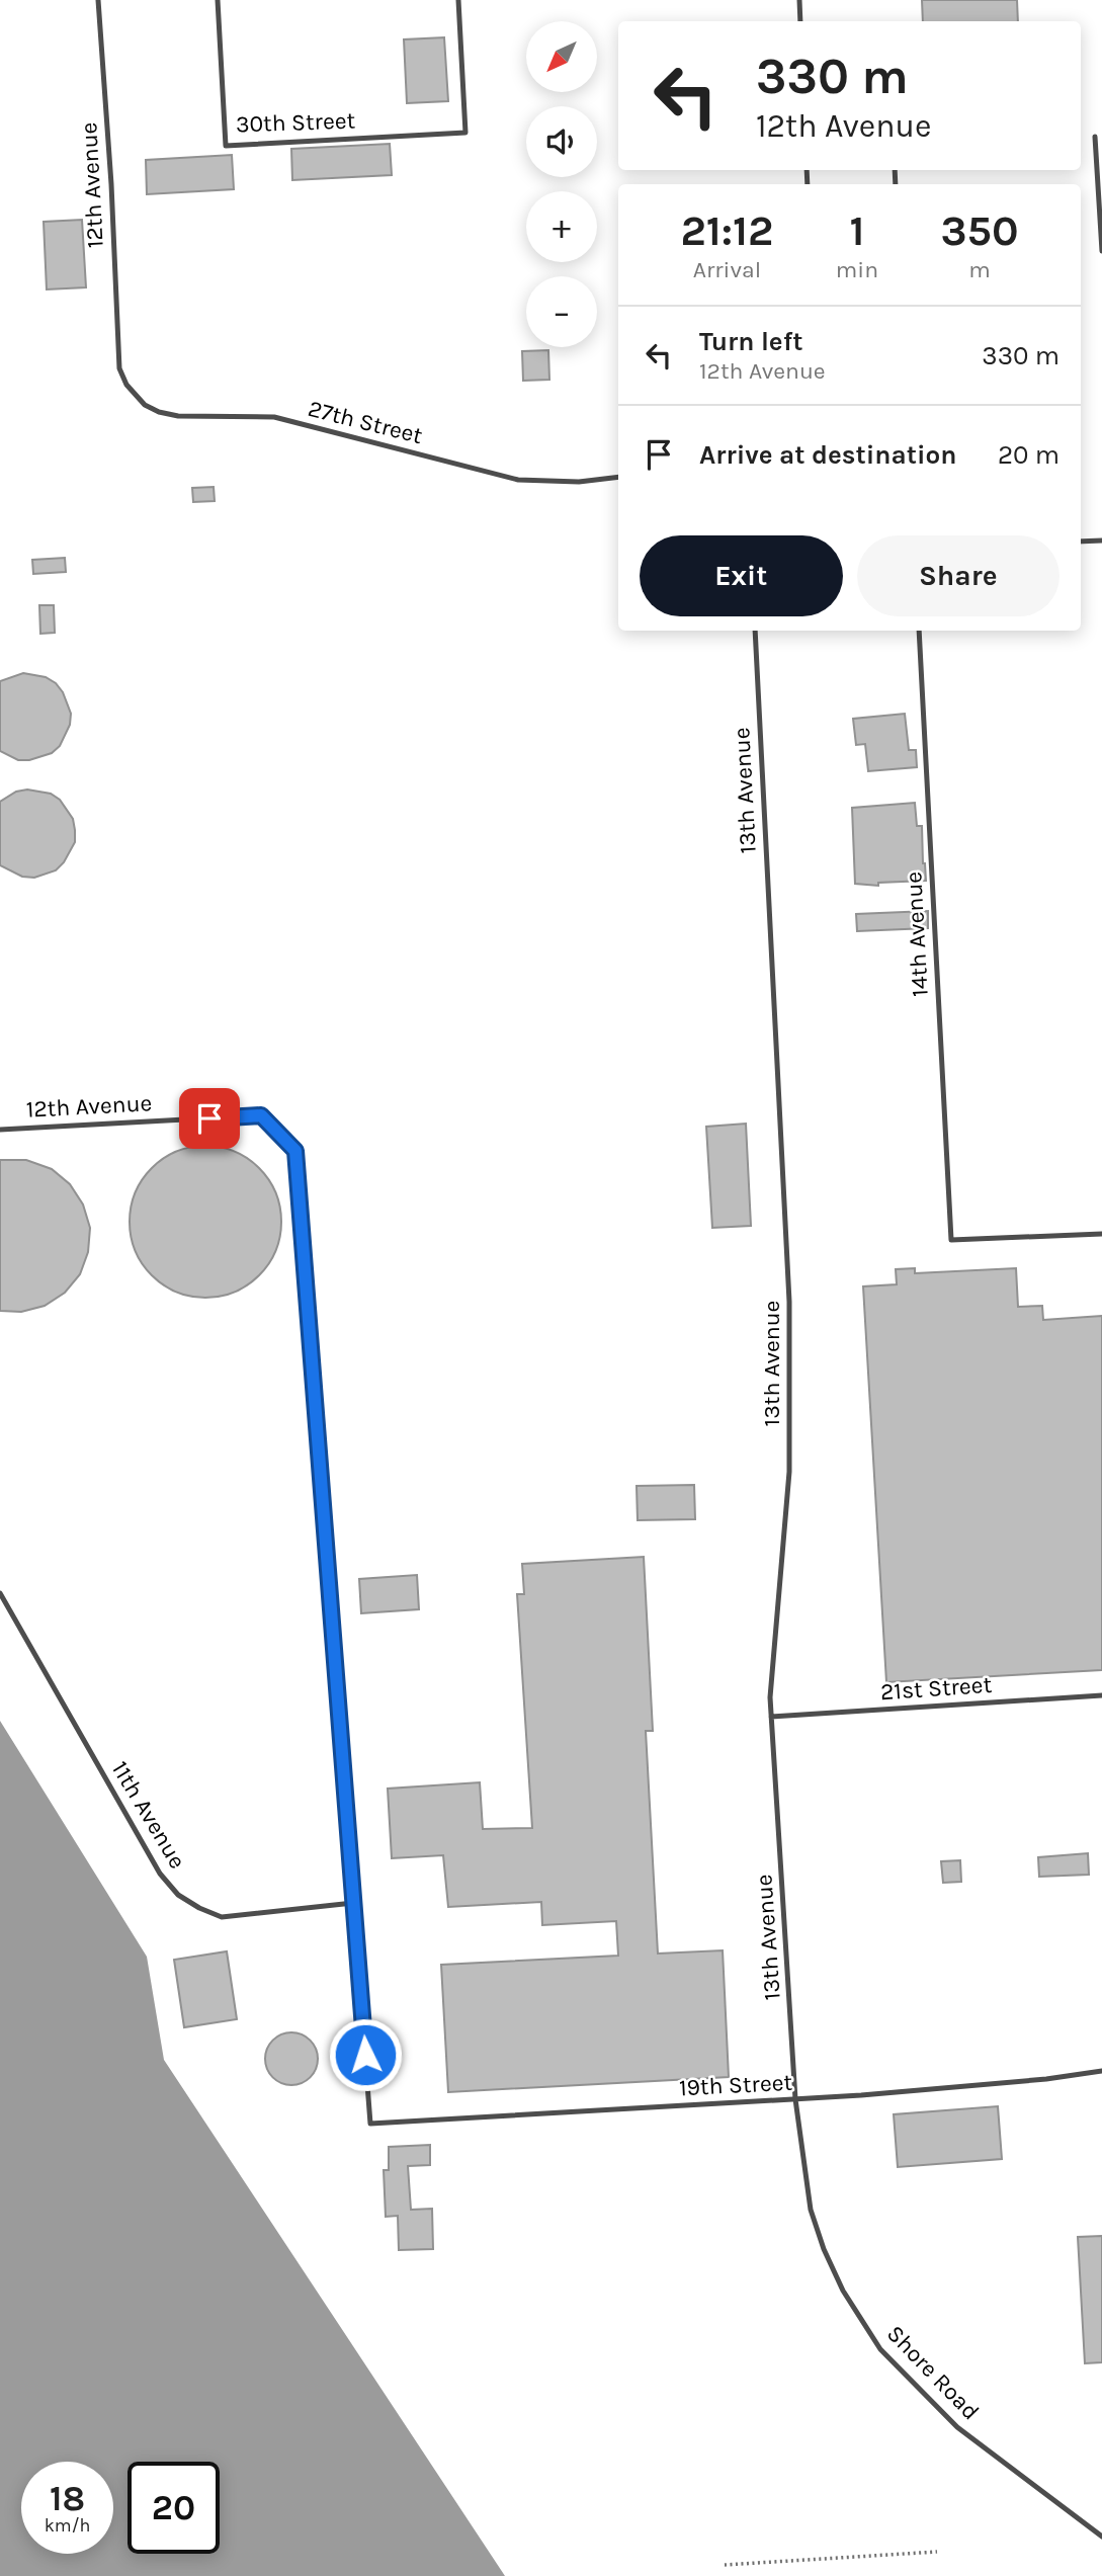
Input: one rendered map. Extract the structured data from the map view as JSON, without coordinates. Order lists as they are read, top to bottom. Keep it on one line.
{"streets":{"lane":["30th Street","12th Avenue","27th Street","13th Avenue","14th Avenue","21st Street","11th Avenue","19th Street","Shore Road"]},"crossings":[["12th Avenue","27th Street"],["12th Avenue","11th Avenue"],["12th Avenue","19th Street"],["13th Avenue","21st Street"],["13th Avenue","19th Street"],["13th Avenue","Shore Road"],["19th Street","Shore Road"]],"north":"bottom left","page":{"map_buttons":["+","−"],"turn":["330 m","12th Avenue"],"eta":["21:12","Arrival","1","min","350","m"],"list":[{"name":"Turn left","note":"12th Avenue","value":"330 m"},{"name":"Arrive at destination","value":"20 m"}],"buttons":["Exit","Share"],"speed":"18 km/h","limit":"20"}}
